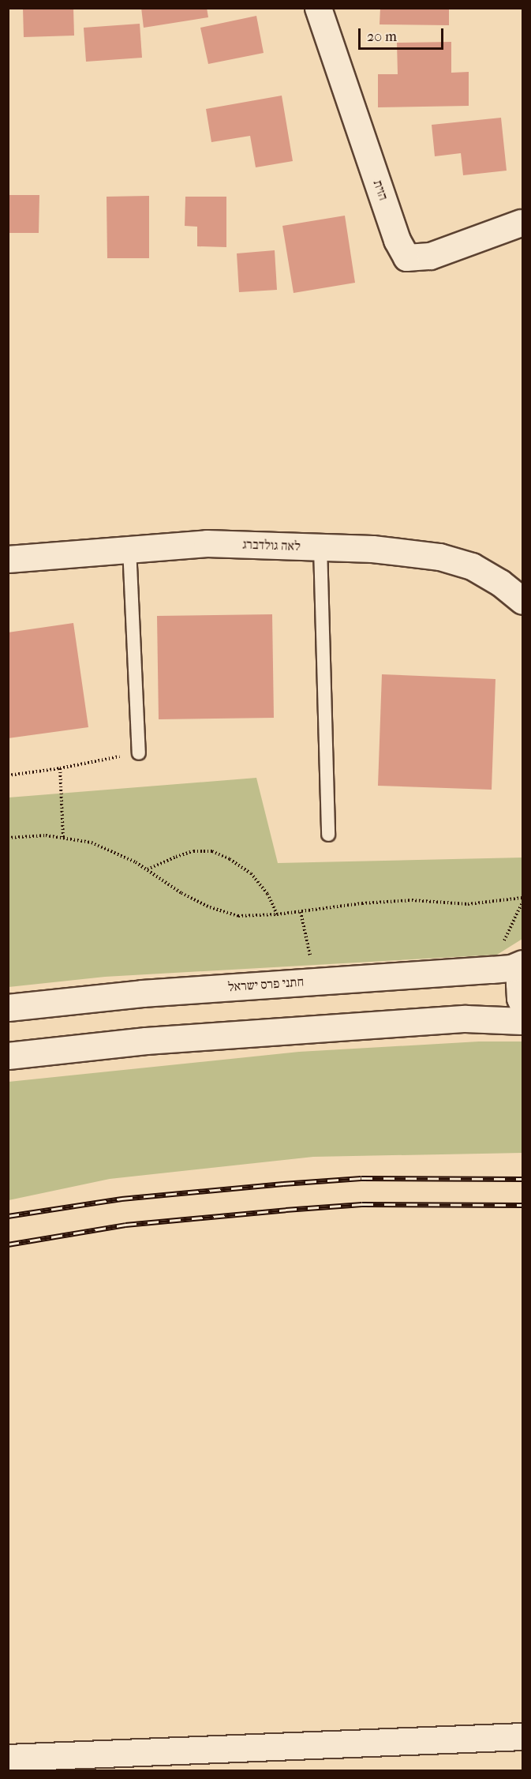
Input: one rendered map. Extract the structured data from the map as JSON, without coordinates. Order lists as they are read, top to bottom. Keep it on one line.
{"streets":{"street":["הזית","לאה גולדברג","חתני פרס ישראל"]},"scale_bar":"20 m"}
